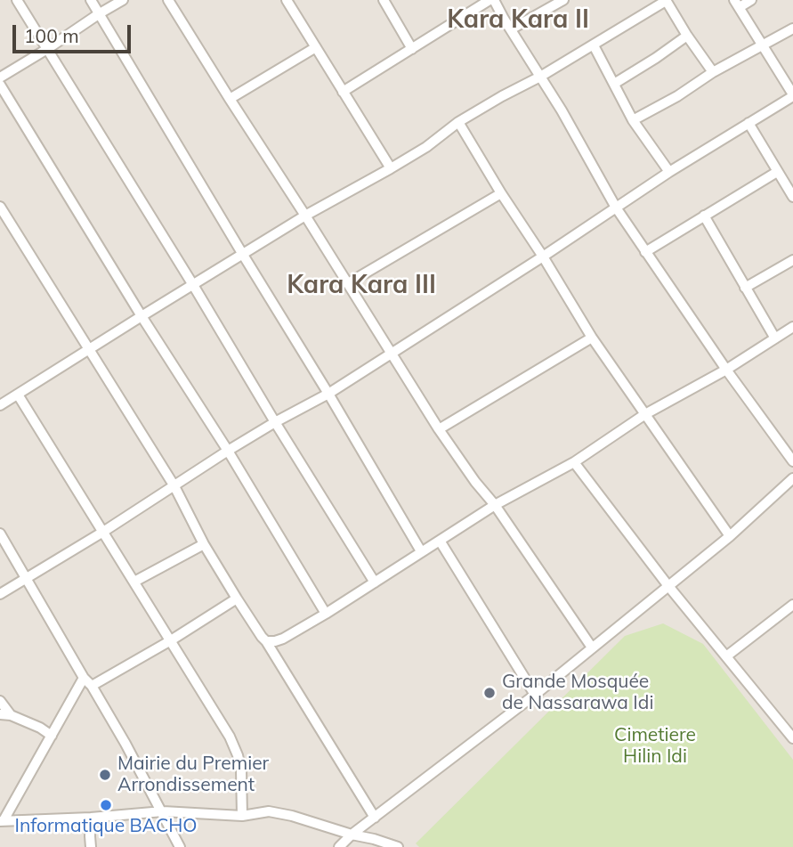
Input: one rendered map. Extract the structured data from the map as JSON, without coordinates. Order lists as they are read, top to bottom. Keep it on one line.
{"districts":["Kara Kara II","Kara Kara III"],"parks":["Cimetiere Hilin Idi"],"places":["Grande Mosquée de Nassarawa Idi","Mairie du Premier Arrondissement","Informatique BACHO"],"scale_bar":"100 m"}
